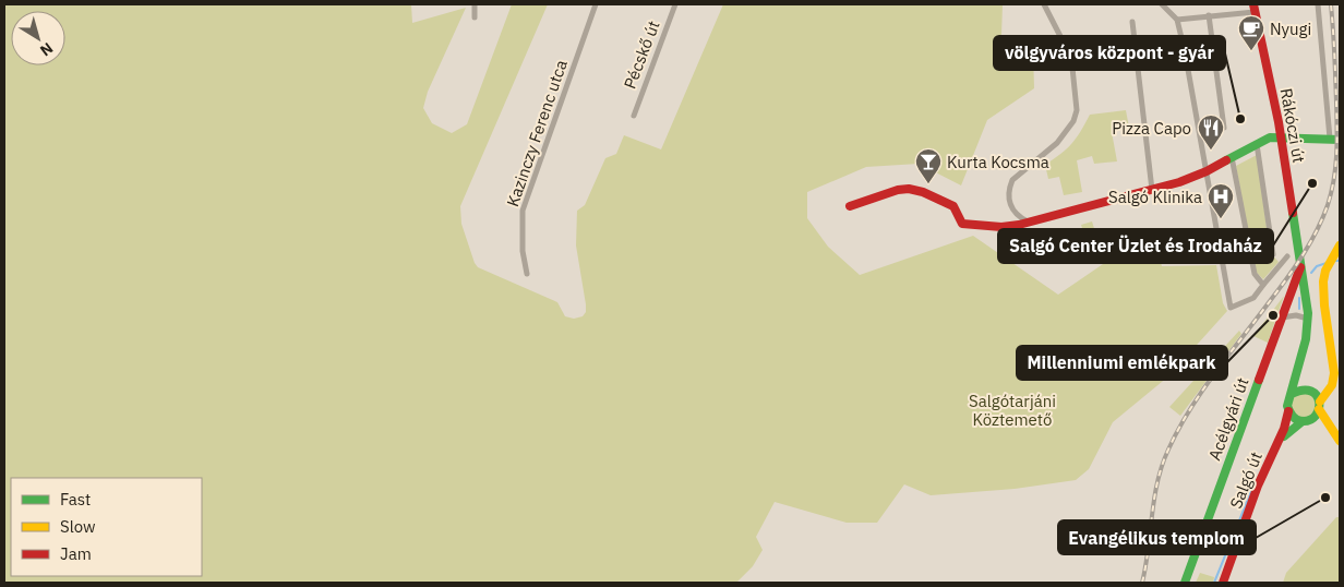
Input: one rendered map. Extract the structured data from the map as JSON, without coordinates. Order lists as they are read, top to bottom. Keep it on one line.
{"streets":{"main road":["Rákóczi út","Acélgyári út","Salgó út"],"street":["Pécskő út","Kazinczy Ferenc utca"]},"crossings":[["Rákóczi út","Acélgyári út"]],"parks":["Salgótarjáni Köztemető"],"places":{"cafe":["Nyugi"],"other":["völgyváros központ - gyár","Salgó Center Üzlet és Irodaház","Millenniumi emlékpark","Evangélikus templom"],"restaurant":["Pizza Capo"],"bar":["Kurta Kocsma"],"hospital":["Salgó Klinika"]},"legend":["Fast","Slow","Jam"],"north":"bottom right"}
